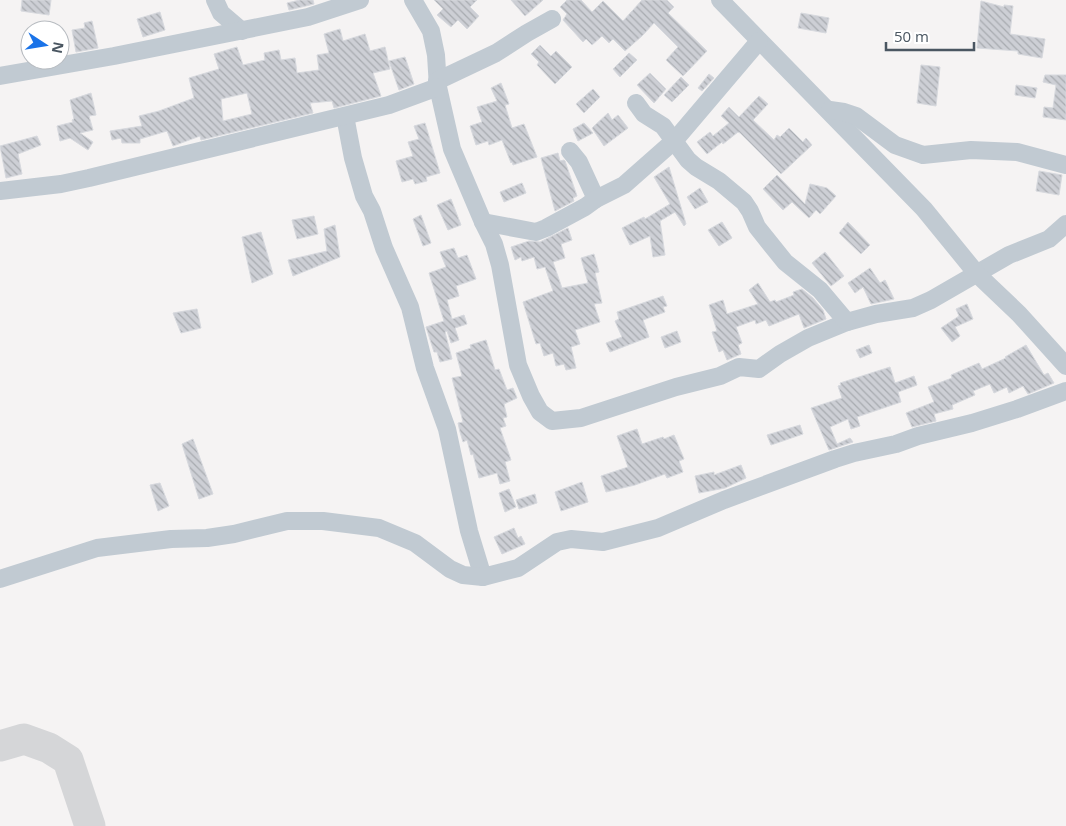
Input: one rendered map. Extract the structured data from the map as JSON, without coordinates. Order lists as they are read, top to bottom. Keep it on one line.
{"scale_bar":"50 m","north":"right"}
